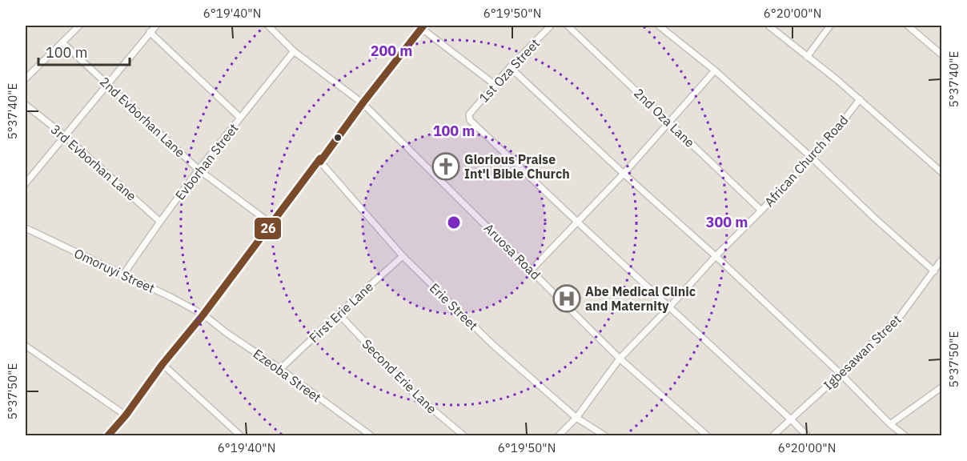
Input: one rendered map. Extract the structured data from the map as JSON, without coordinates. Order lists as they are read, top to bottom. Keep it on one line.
{"streets":{"street":["1st Oza Street","2nd Evborhan Lane","2nd Oza Lane","African Church Road","Evborhan Street","3rd Evborhan Lane","Aruosa Road","Omoruyi Street","Erie Street","First Erie Lane","Igbesawan Street","Ezeoba Street","Second Erie Lane"]},"crossings":[["2nd Evborhan Lane","Evborhan Street"],["2nd Oza Lane","African Church Road"],["African Church Road","Aruosa Road"],["African Church Road","Erie Street"],["Evborhan Street","3rd Evborhan Lane"],["Evborhan Street","Aruosa Road"],["Evborhan Street","Omoruyi Street"],["Omoruyi Street","Ezeoba Street"],["Erie Street","First Erie Lane"],["First Erie Lane","Ezeoba Street"],["First Erie Lane","Second Erie Lane"]],"places":{"church":["Glorious Praise Int'l Bible Church"],"hospital":["Abe Medical Clinic and Maternity"]},"lines":["transit line 26"],"scale_bar":"100 m","coordinates":["6°19'40\"N","6°19'50\"N","6°20'00\"N","5°37'40\"E","5°37'50\"E"],"rings":["200 m","100 m","300 m"]}
